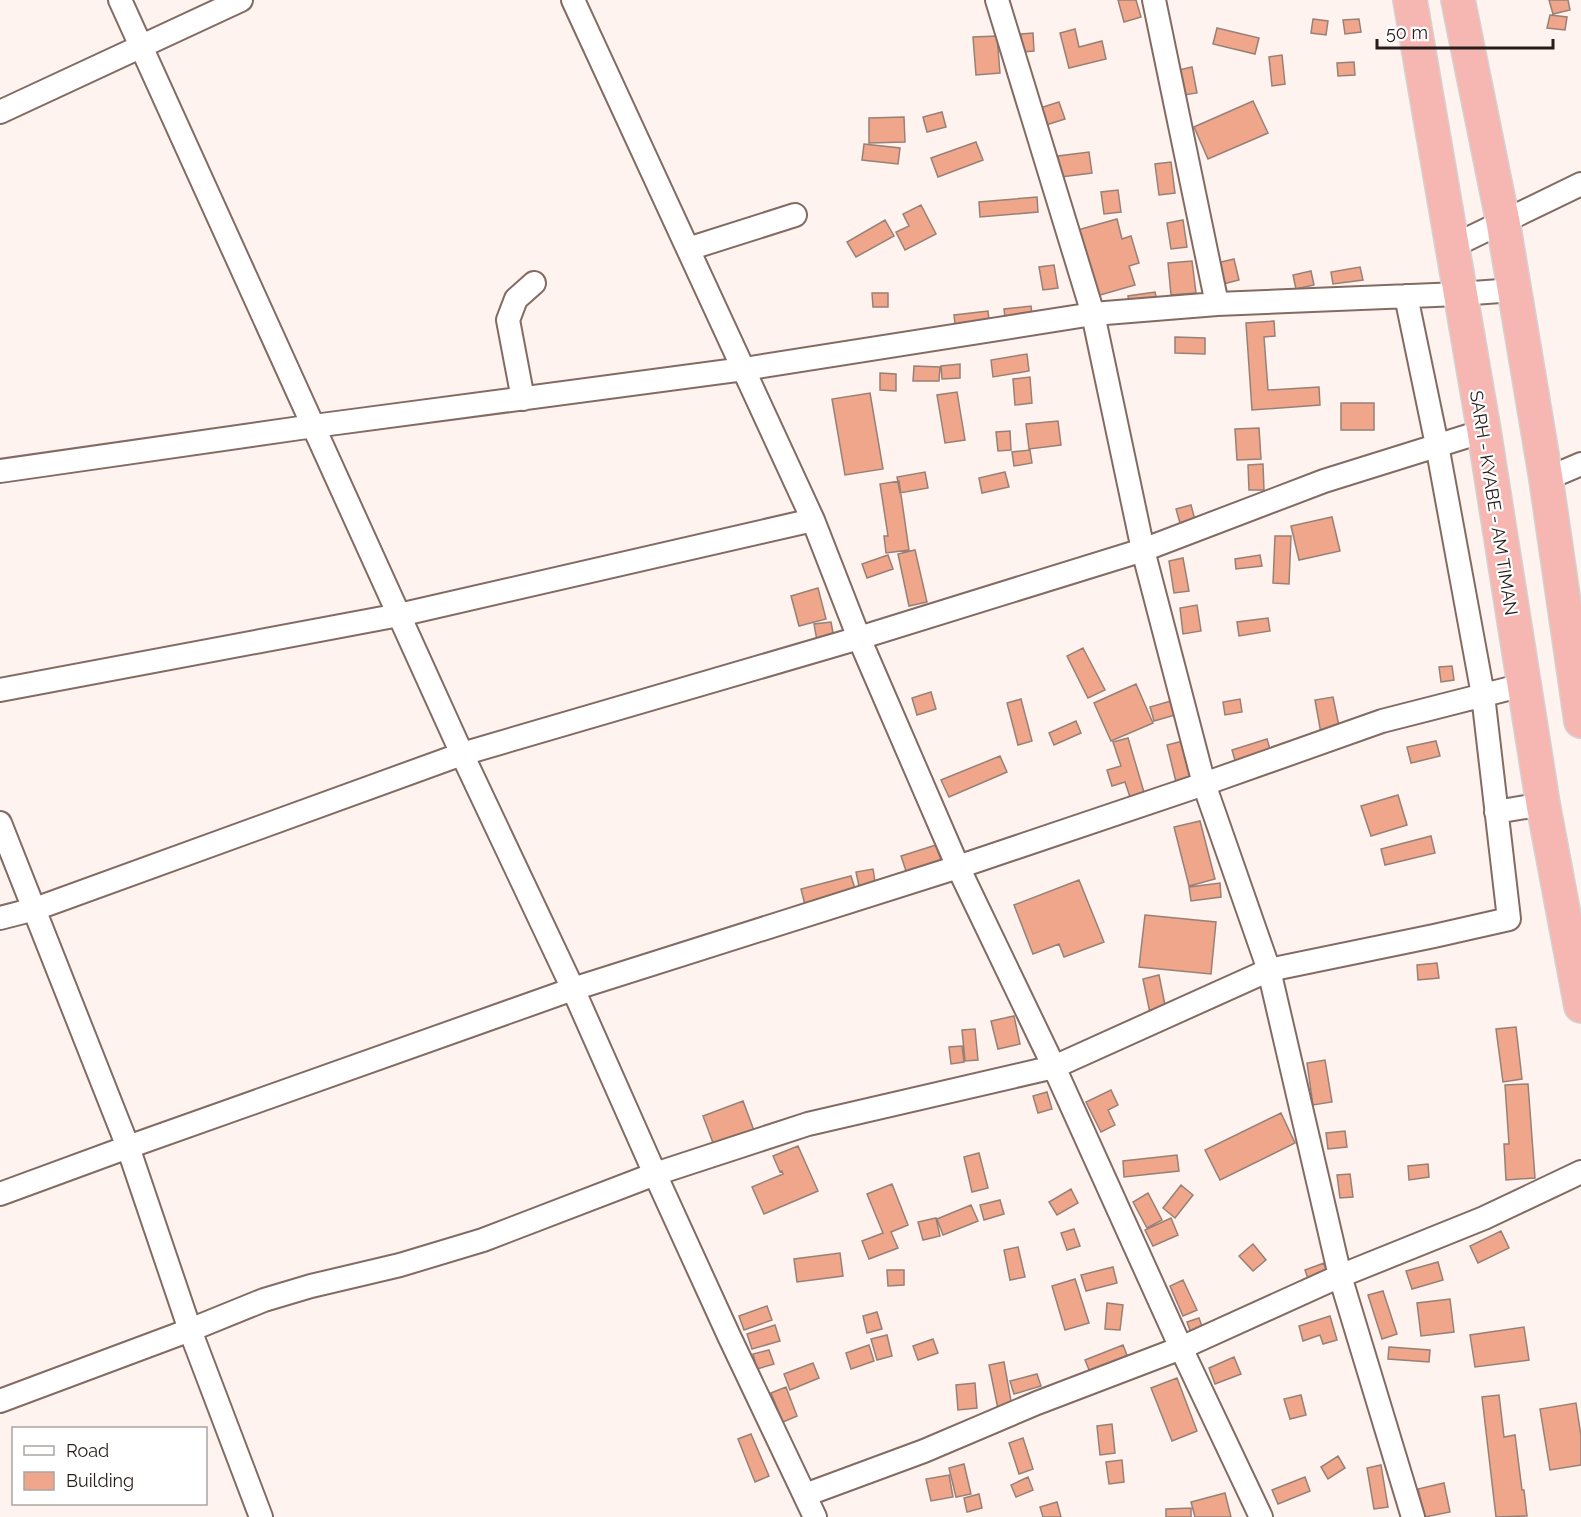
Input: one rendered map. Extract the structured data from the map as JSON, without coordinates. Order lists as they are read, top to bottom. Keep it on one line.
{"streets":{"highway":["SARH - KYABE - AM TIMAN"]},"legend":["Road","Building"],"scale_bar":"50 m"}
